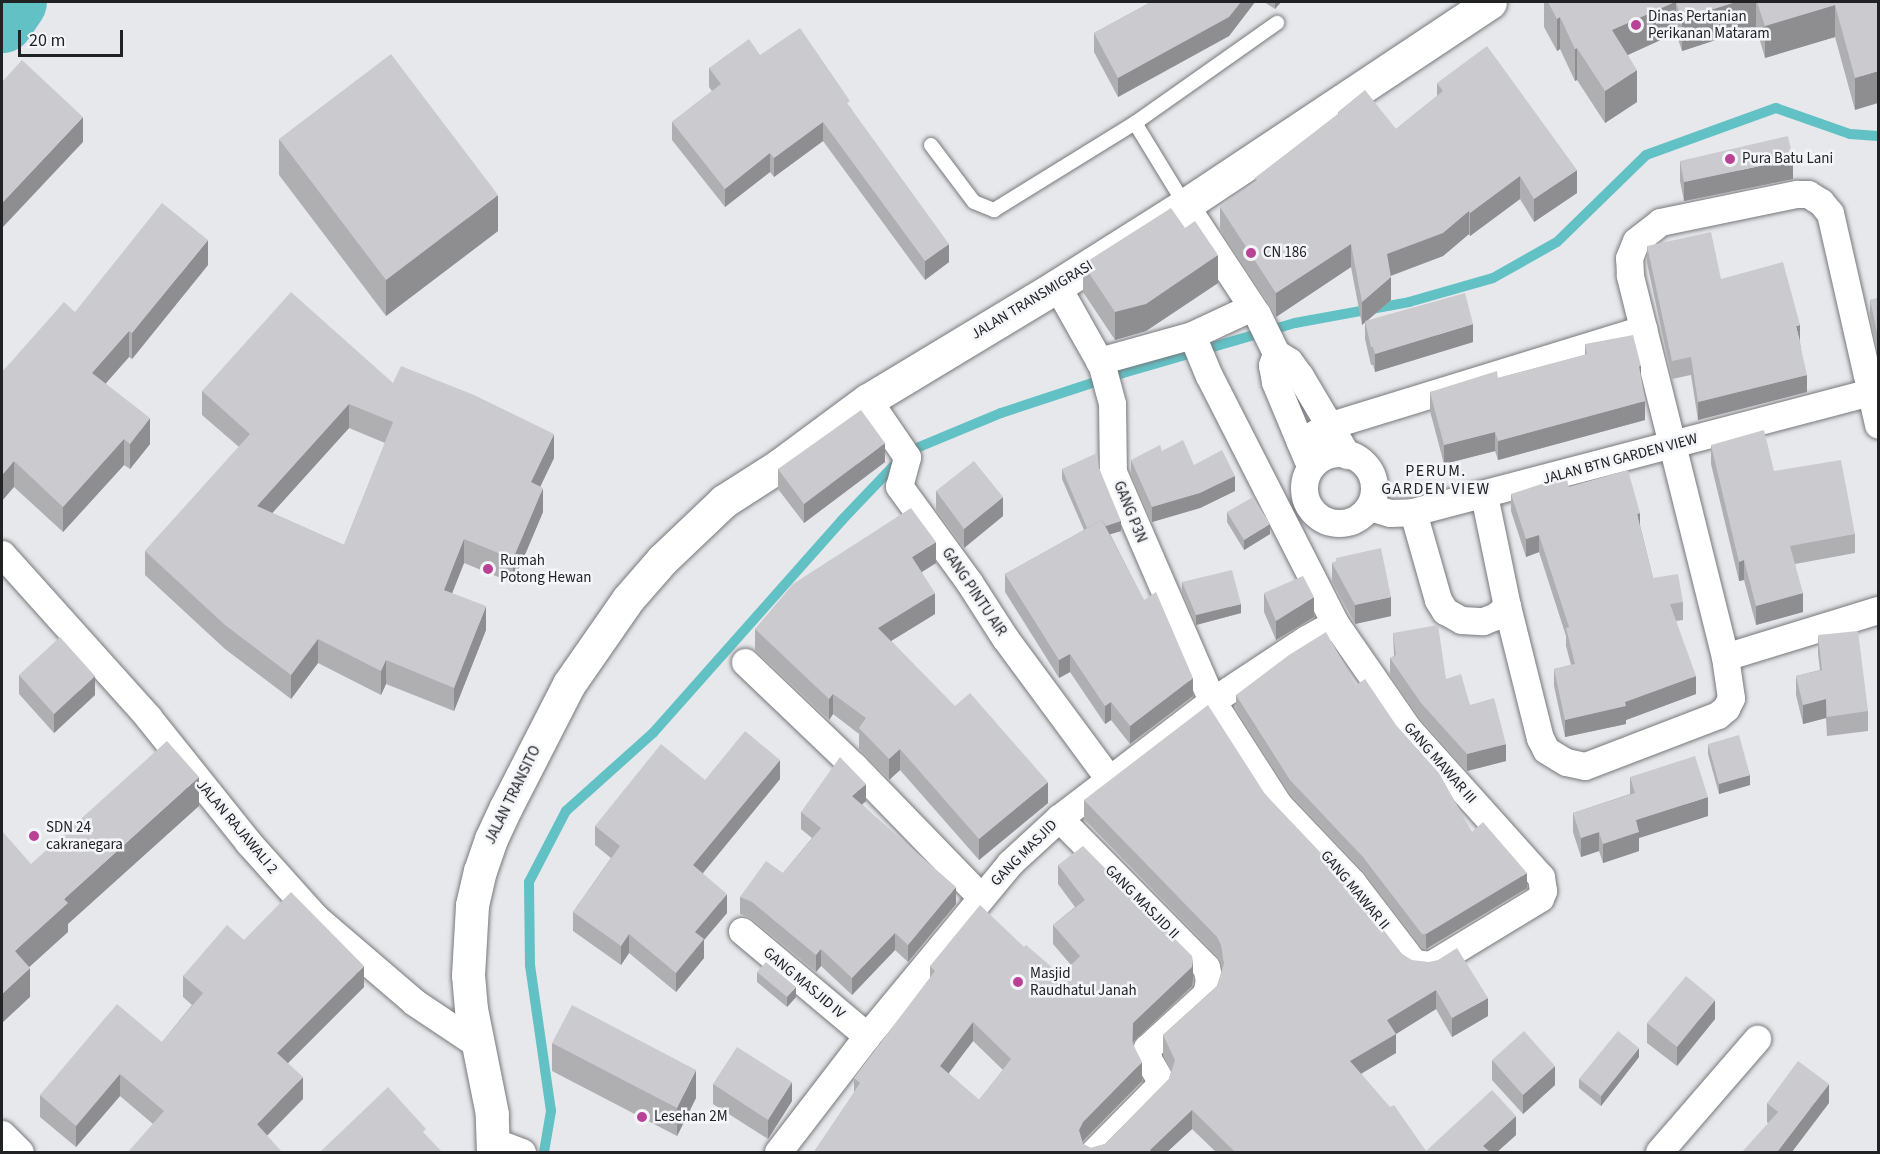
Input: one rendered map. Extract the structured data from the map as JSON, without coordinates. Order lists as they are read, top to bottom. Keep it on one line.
{"streets":{"street":["JALAN TRANSMIGRASI","JALAN BTN GARDEN VIEW","GANG P3N","GANG PINTU AIR","GANG MAWAR III","JALAN TRANSITO","JALAN RAJAWALI 2","GANG MASJID","GANG MAWAR II","GANG MASJID II","GANG MASJID IV"]},"crossings":[["JALAN TRANSMIGRASI","GANG P3N"],["JALAN TRANSMIGRASI","GANG PINTU AIR"],["JALAN TRANSMIGRASI","JALAN TRANSITO"],["GANG P3N","GANG MASJID"],["GANG P3N","GANG MAWAR II"],["GANG PINTU AIR","GANG MASJID"],["GANG MAWAR III","GANG MASJID"],["GANG MAWAR III","GANG MAWAR II"],["JALAN TRANSITO","JALAN RAJAWALI 2"],["GANG MASJID","GANG MAWAR II"],["GANG MASJID","GANG MASJID II"],["GANG MASJID","GANG MASJID IV"]],"districts":["PERUM. GARDEN VIEW"],"places":["Dinas Pertanian Perikanan Mataram","Pura Batu Lani","CN 186","Rumah Potong Hewan","SDN 24 cakranegara","Masjid Raudhatul Janah","Lesehan 2M"],"scale_bar":"20 m"}
